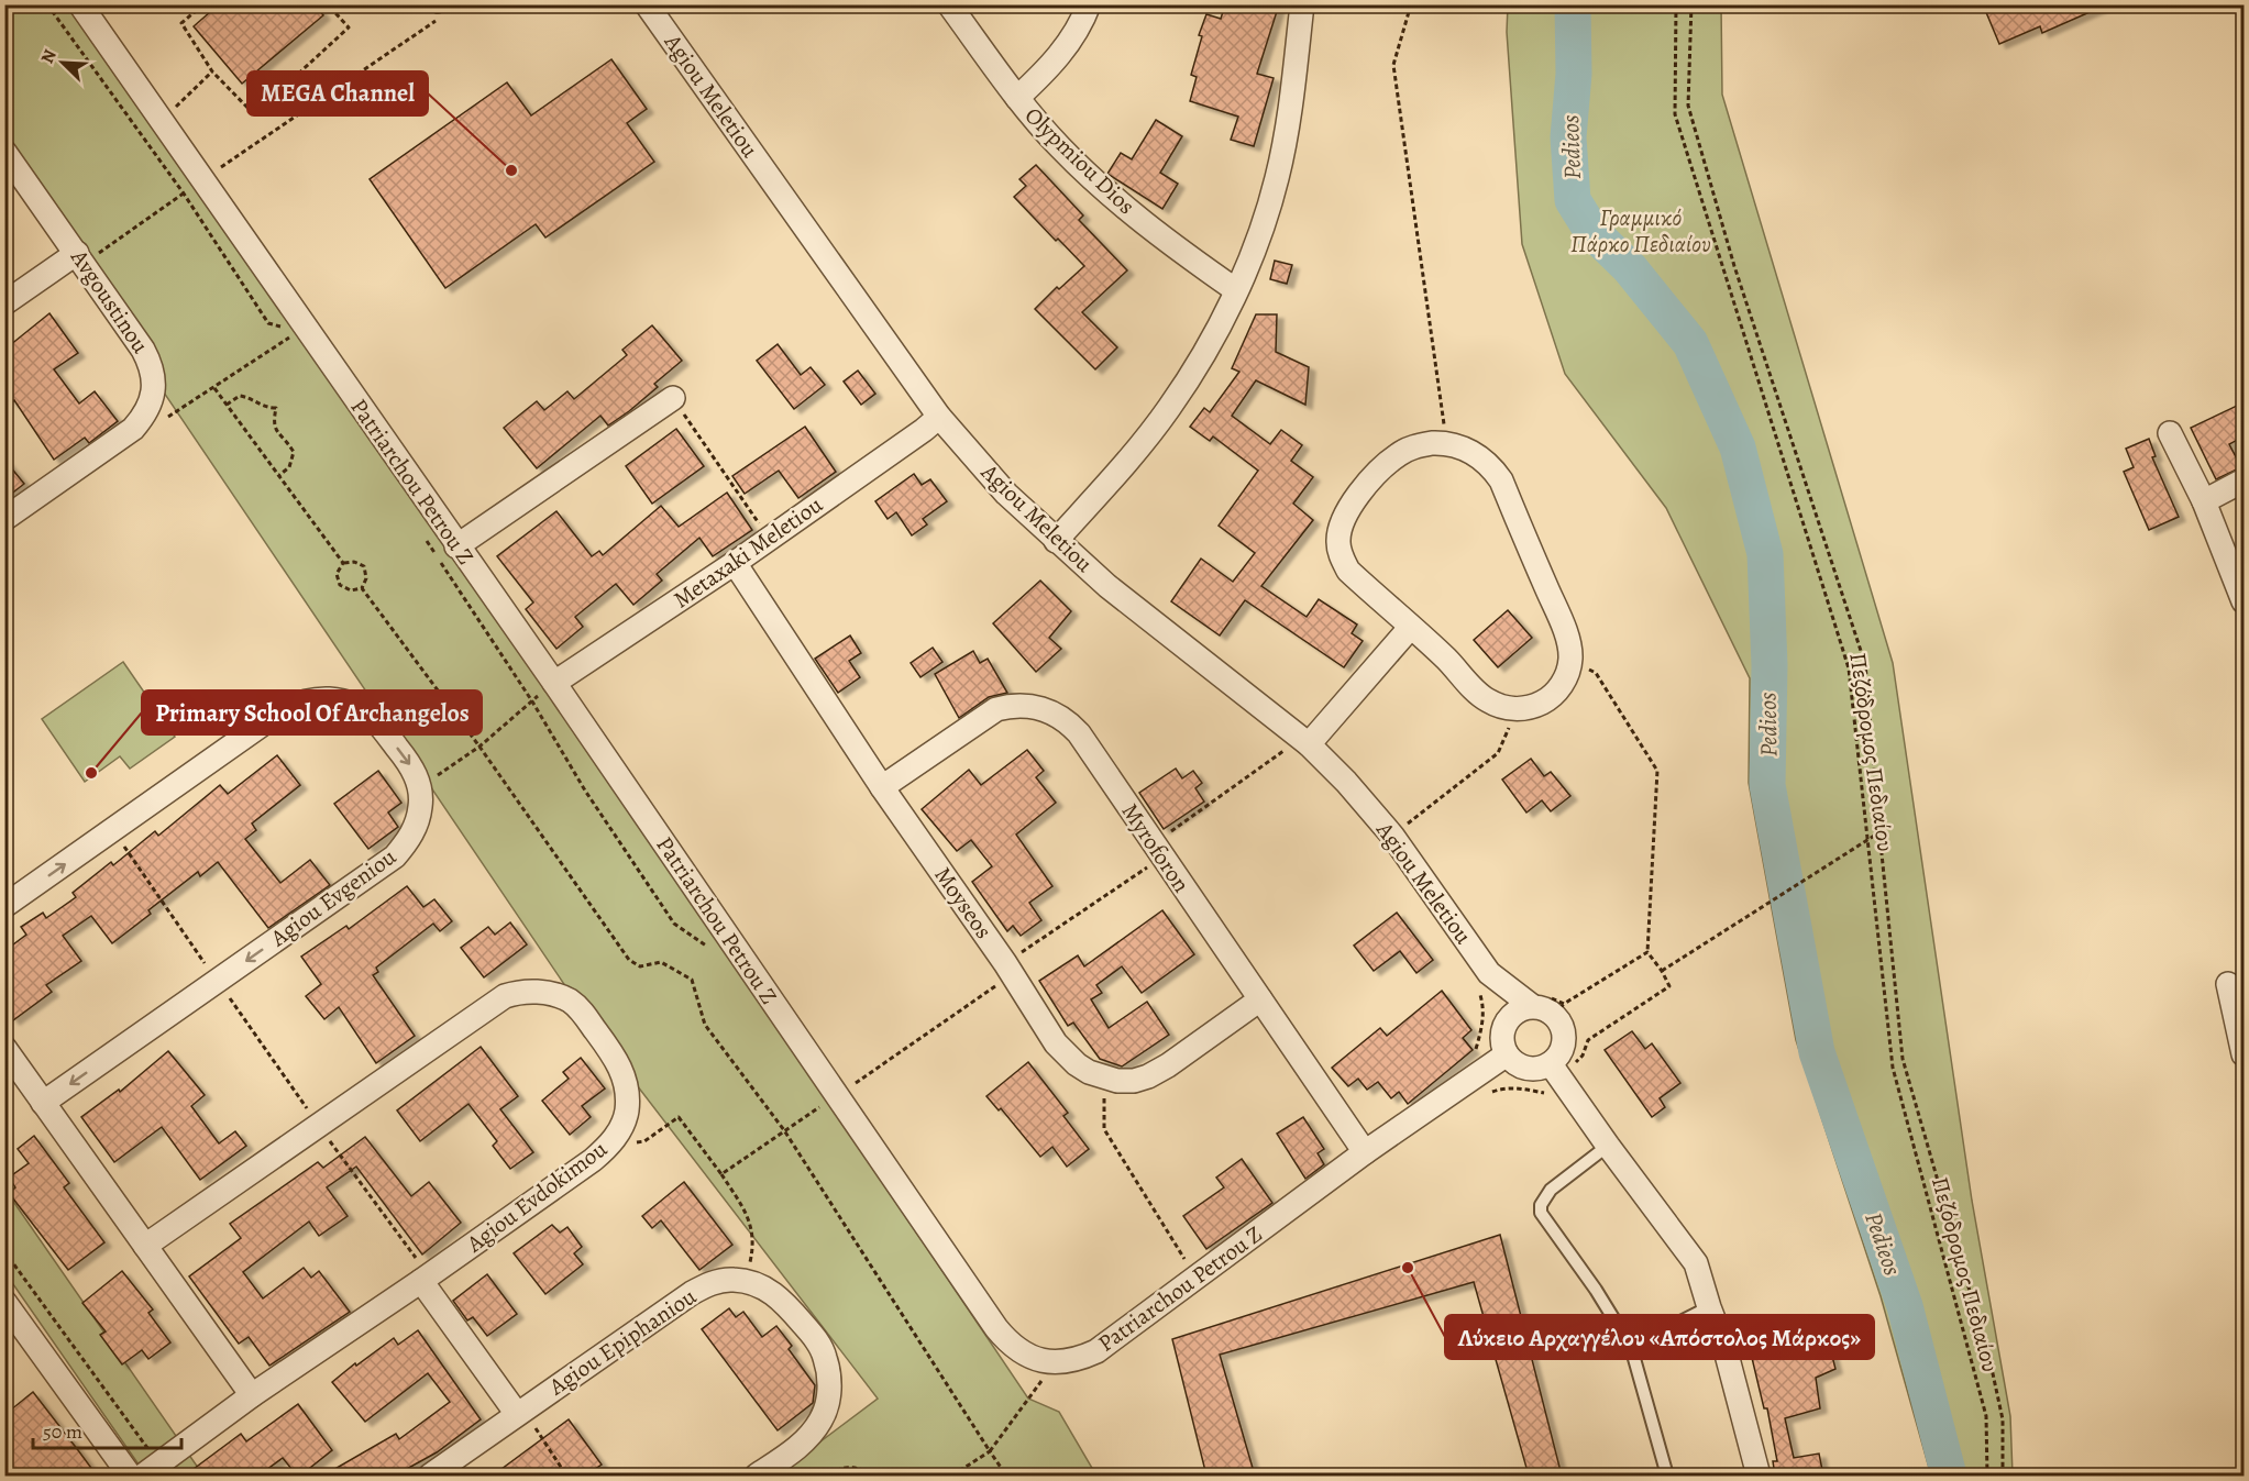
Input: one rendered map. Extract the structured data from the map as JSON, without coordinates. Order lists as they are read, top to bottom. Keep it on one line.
{"streets":{"street":["Agiou Meletiou","Olypmiou Dios","Avgoustinou","Patriarchou Petrou Z","Metaxaki Meletiou","Myroforon","Agiou Evgeniou","Moyseos","Agiou Evdokimou","Agiou Epiphaniou"],"path":["Πεζόδρομος Πεδιαίου"]},"crossings":[["Agiou Meletiou","Patriarchou Petrou Z"],["Agiou Meletiou","Metaxaki Meletiou"],["Patriarchou Petrou Z","Metaxaki Meletiou"],["Patriarchou Petrou Z","Myroforon"],["Metaxaki Meletiou","Moyseos"],["Myroforon","Moyseos"]],"water":["Pedieos"],"parks":["Γραμμικό Πάρκο Πεδιαίου"],"places":["MEGA Channel","Primary School Of Archangelos","Λύκειο Αρχαγγέλου «Απόστολος Μάρκος»"],"scale_bar":"50 m","north":"top left"}
